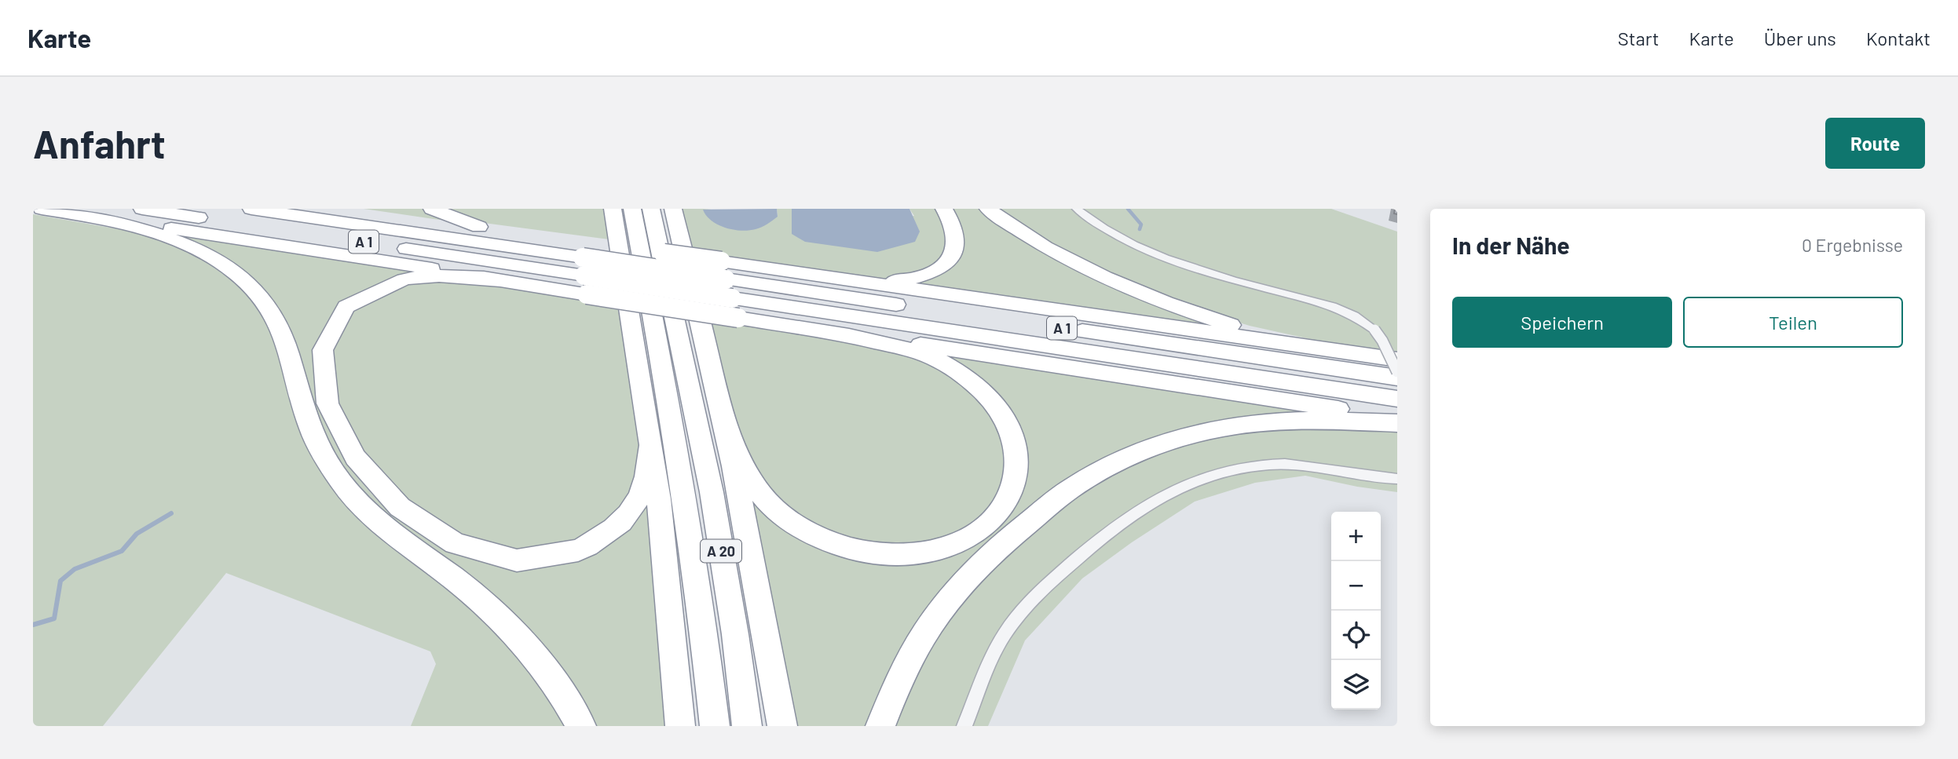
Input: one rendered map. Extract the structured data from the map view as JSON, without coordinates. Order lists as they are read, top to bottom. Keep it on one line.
{"streets":{"highway":["A 1","A 20"]},"page":{"header":"Karte","nav":["Start","Karte","Über uns","Kontakt"],"buttons":["Route",["Speichern","Teilen"]],"title":"Anfahrt","heading":["In der Nähe","0 Ergebnisse"],"map_buttons":["+","−"]}}
